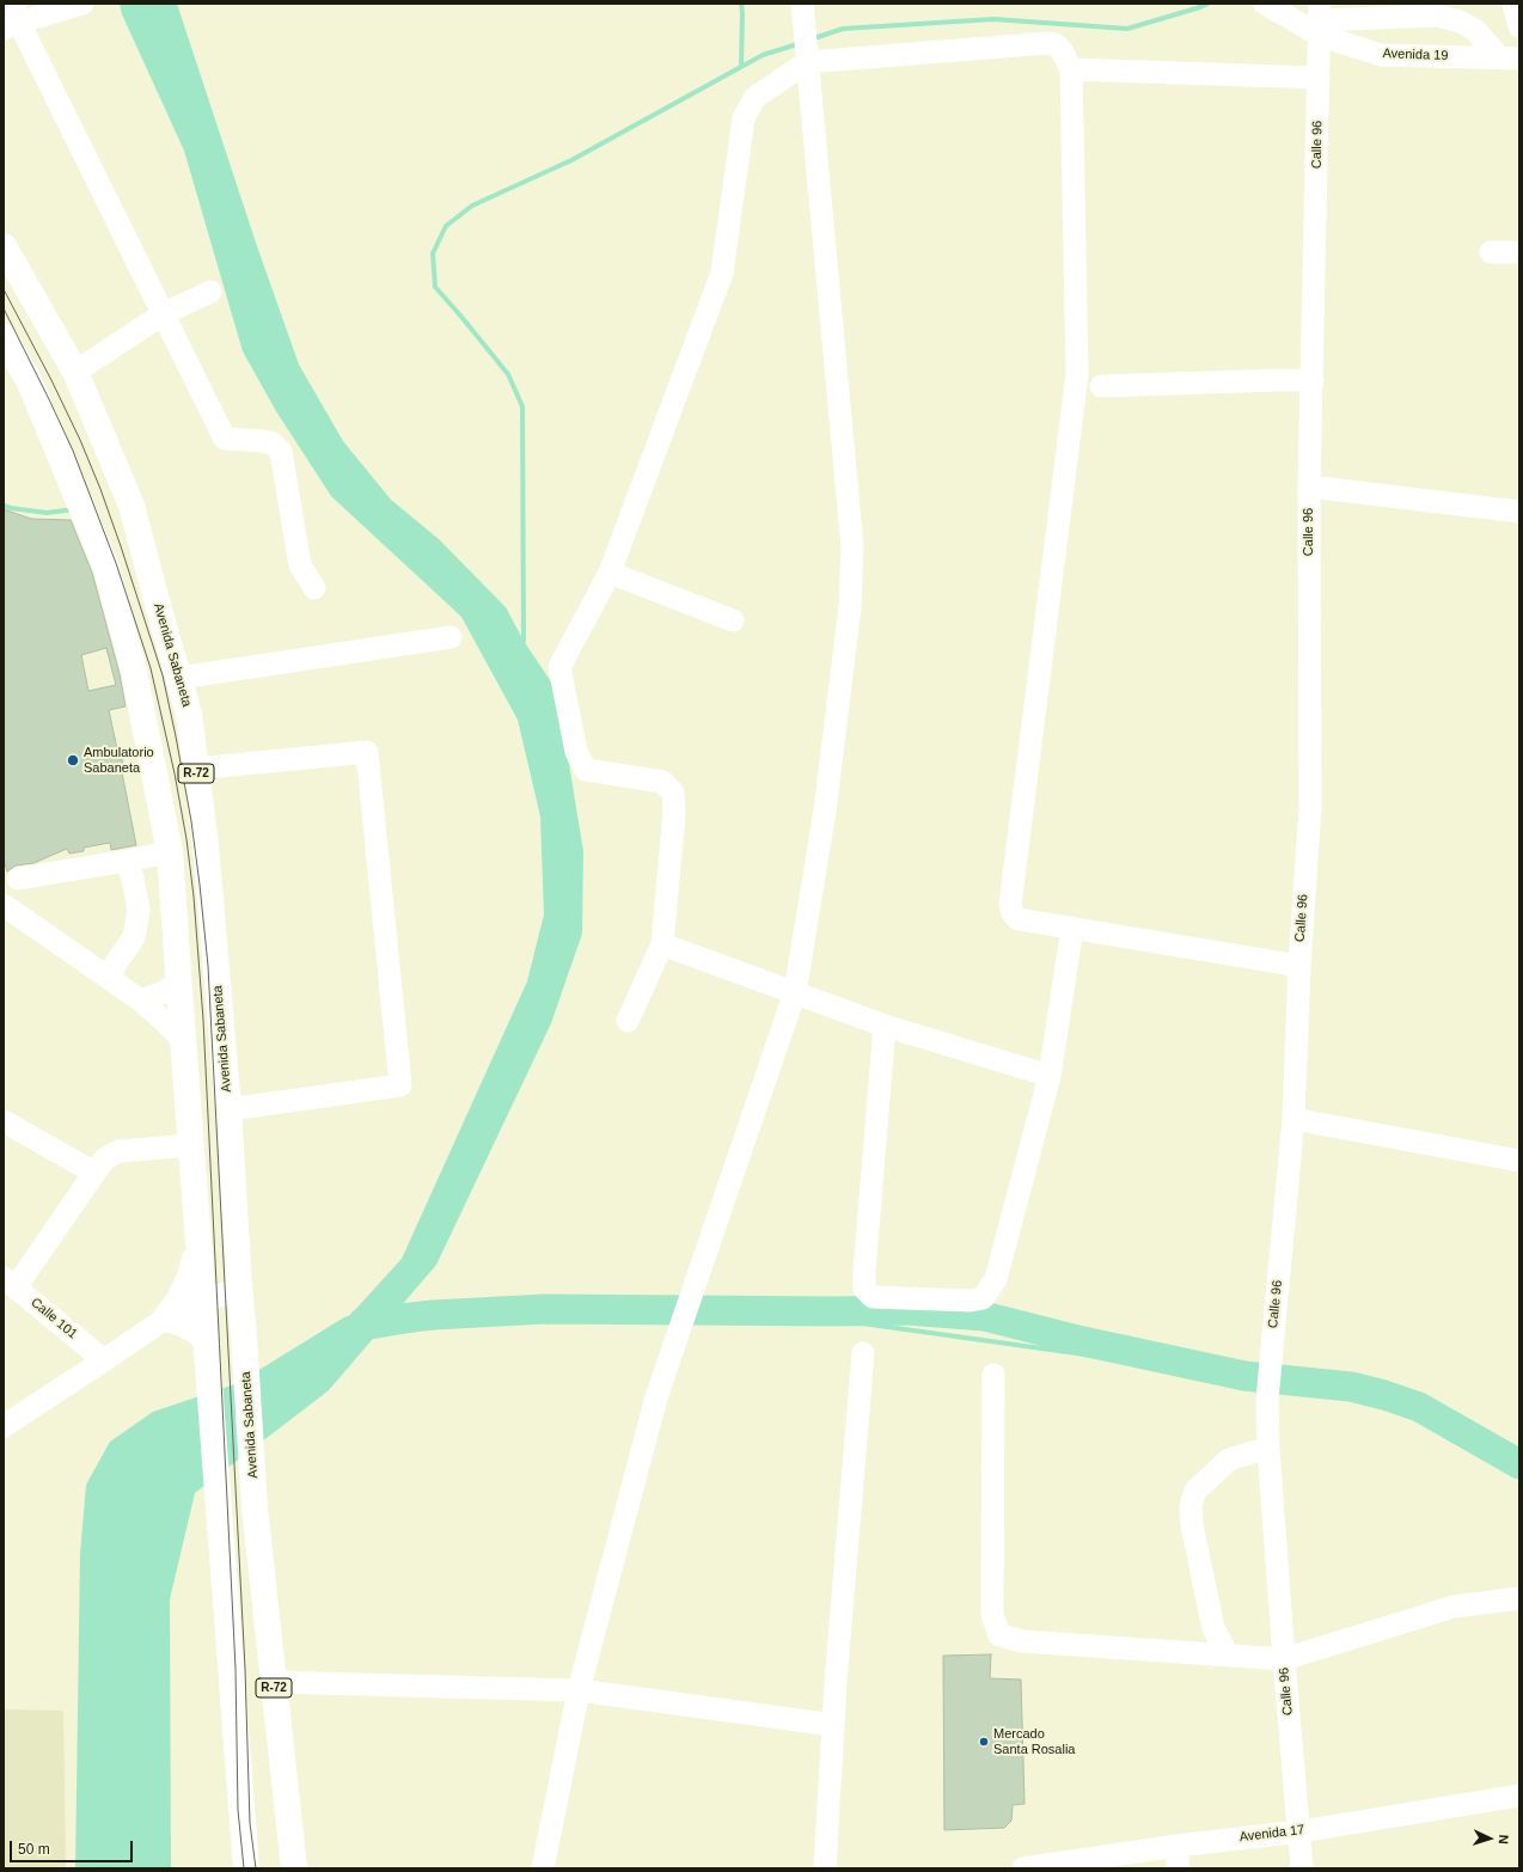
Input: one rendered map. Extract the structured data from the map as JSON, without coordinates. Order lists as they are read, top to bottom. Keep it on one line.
{"streets":{"main road":["Avenida Sabaneta","R-72"],"street":["Avenida 19","Calle 96","Calle 101","Avenida 17"]},"crossings":[["Avenida 19","Calle 96"],["Calle 96","Avenida 17"]],"places":["Ambulatorio Sabaneta","Mercado Santa Rosalia"],"scale_bar":"50 m","north":"right"}
